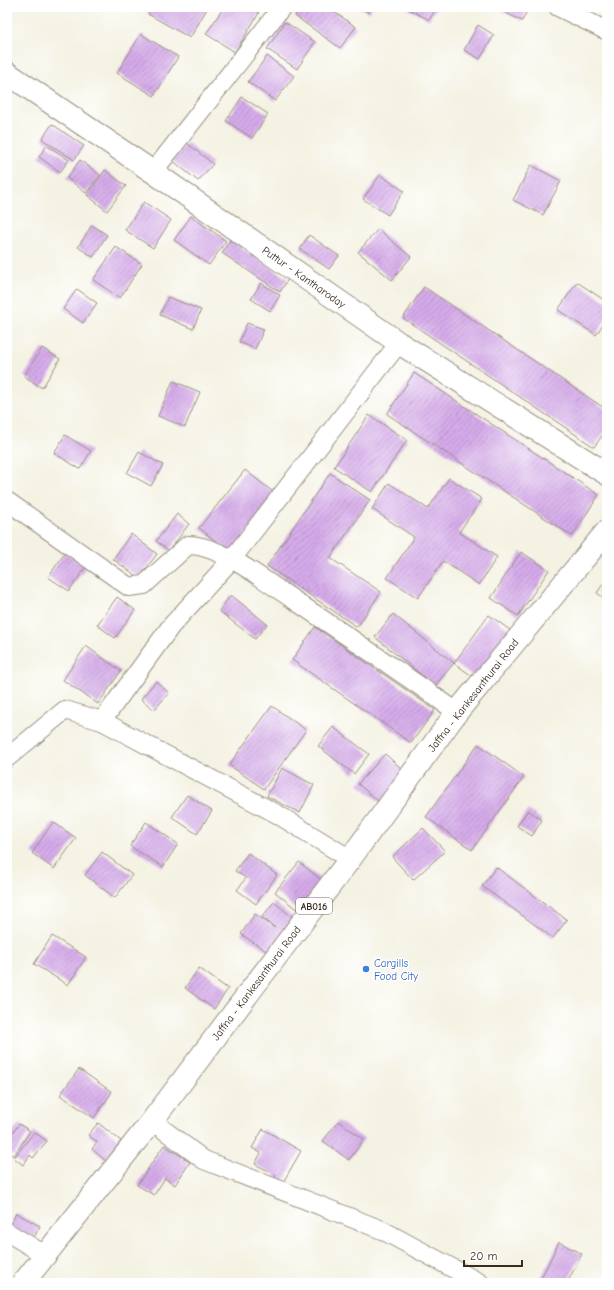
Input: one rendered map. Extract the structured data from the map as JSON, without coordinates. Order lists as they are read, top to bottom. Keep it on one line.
{"streets":{"main road":["Puttur - Kantharoday","Jaffna - Kankesanthurai Road","AB016"]},"places":["Cargills Food City"],"scale_bar":"20 m"}
